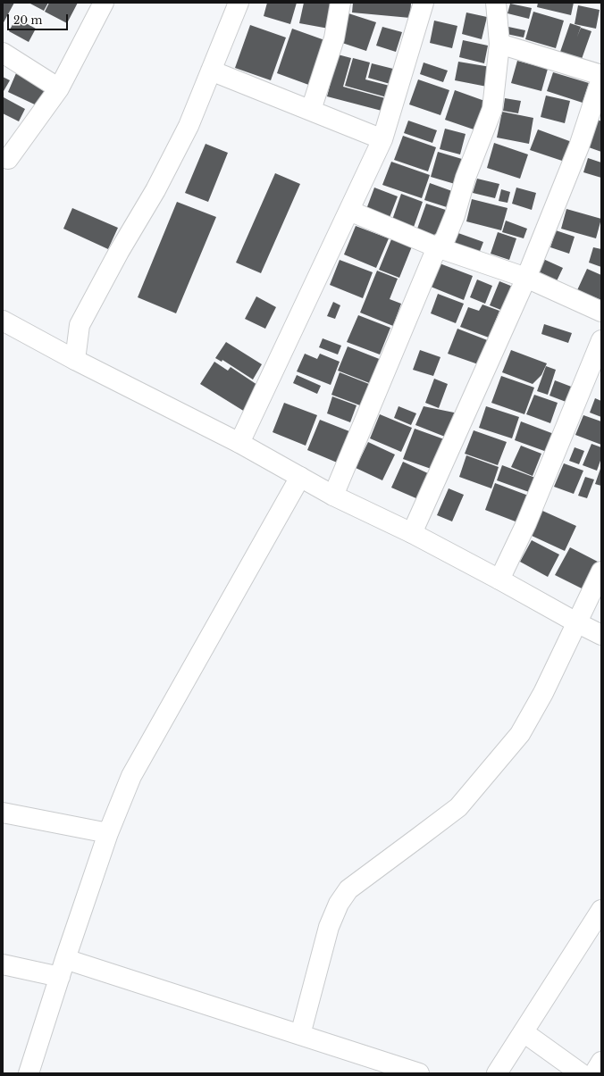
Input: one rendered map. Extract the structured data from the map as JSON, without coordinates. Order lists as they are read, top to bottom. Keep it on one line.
{"scale_bar":"20 m"}
